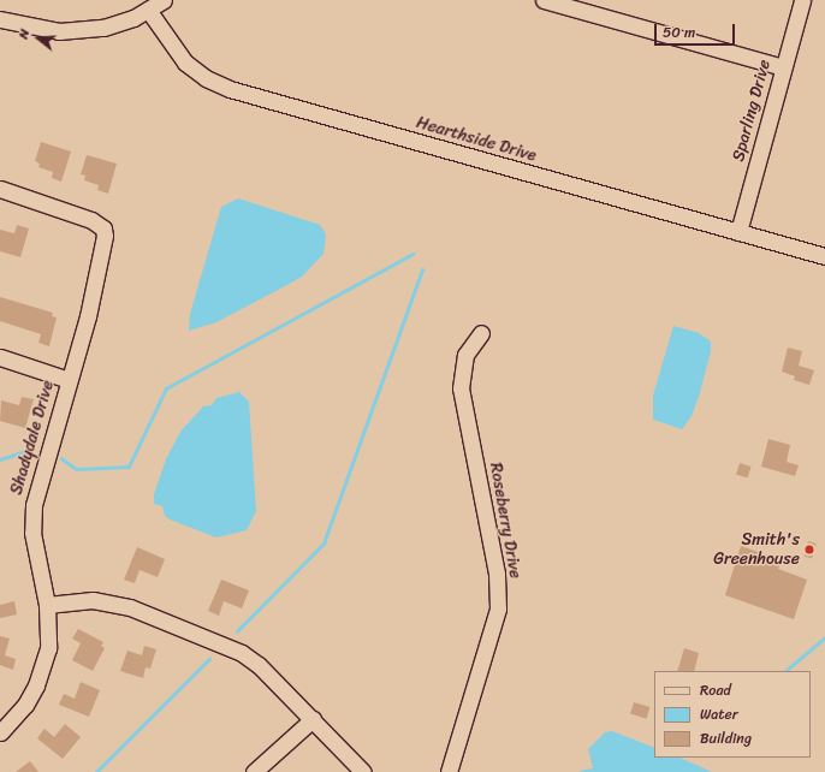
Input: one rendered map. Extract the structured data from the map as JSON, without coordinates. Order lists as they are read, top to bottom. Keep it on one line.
{"streets":{"street":["Sparling Drive","Hearthside Drive","Shadydale Drive","Roseberry Drive"]},"crossings":[["Sparling Drive","Hearthside Drive"]],"places":["Smith's Greenhouse"],"legend":["Road","Water","Building"],"scale_bar":"50 m","north":"left"}
